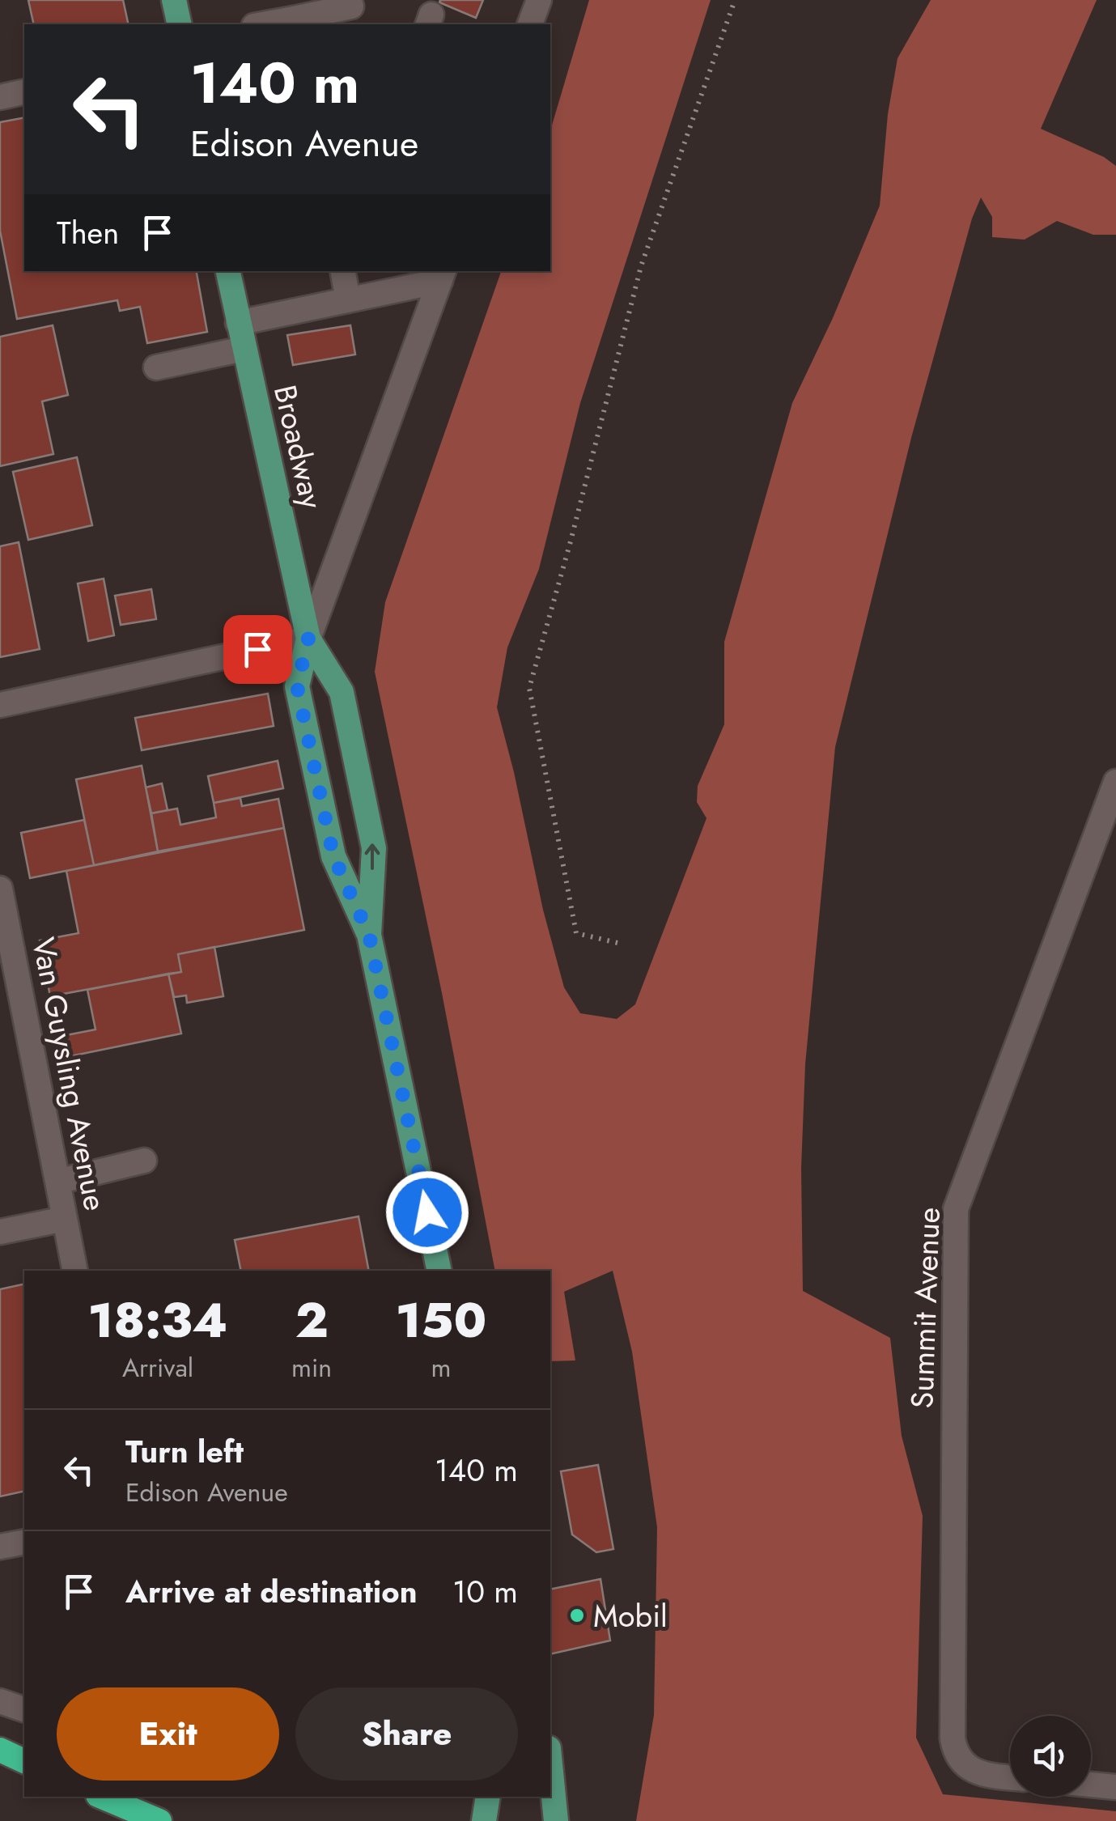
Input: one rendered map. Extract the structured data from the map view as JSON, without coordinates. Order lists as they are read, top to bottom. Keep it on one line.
{"streets":{"main road":["Broadway"],"street":["Van Guysling Avenue","Summit Avenue"]},"places":["Mobil"],"page":{"turn":["140 m","Edison Avenue"],"then":"Then","eta":["18:34","Arrival","2","min","150","m"],"list":[{"name":"Turn left","note":"Edison Avenue","value":"140 m"},{"name":"Arrive at destination","value":"10 m"}],"buttons":["Exit","Share"]}}
